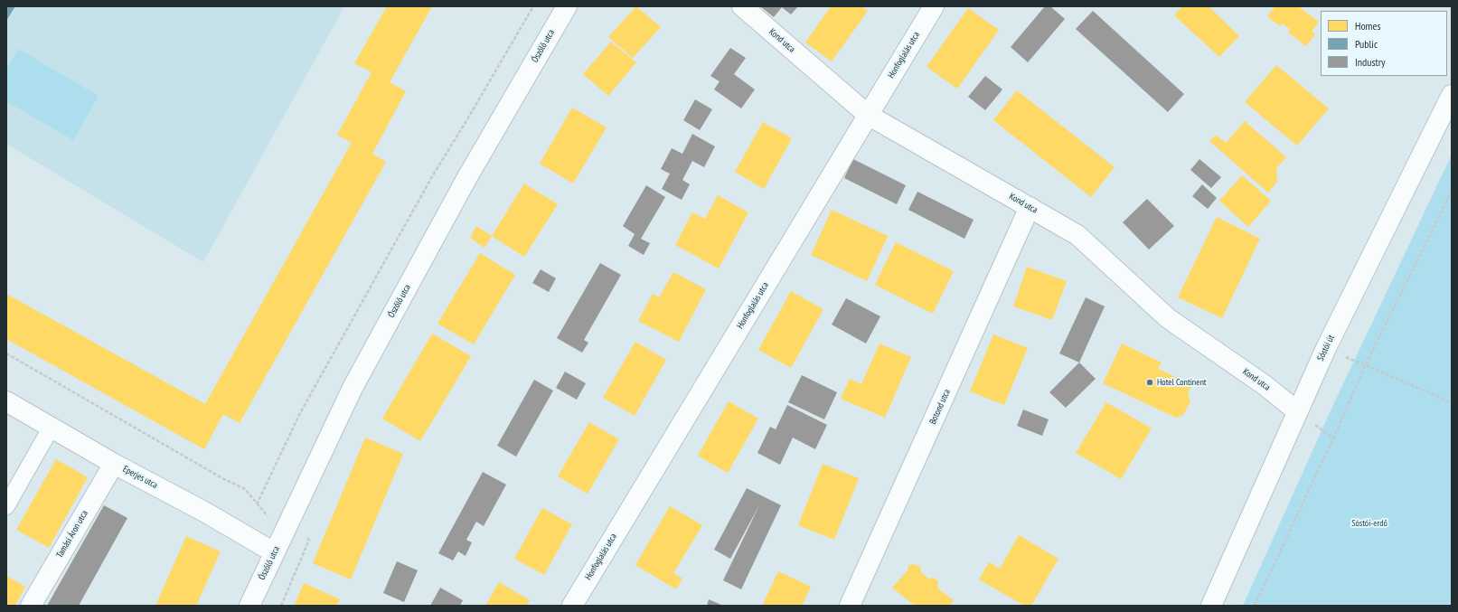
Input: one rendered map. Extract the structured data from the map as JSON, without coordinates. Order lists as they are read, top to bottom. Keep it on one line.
{"streets":{"street":["Kond utca","Ószőlő utca","Honfoglalás utca","Sóstói út","Botond utca","Eperjes utca","Tamási Áron utca"]},"crossings":[["Kond utca","Honfoglalás utca"],["Kond utca","Sóstói út"],["Kond utca","Botond utca"],["Ószőlő utca","Eperjes utca"],["Eperjes utca","Tamási Áron utca"]],"parks":["Sóstói-erdő"],"places":["Hotel Continent"],"legend":["Homes","Public","Industry"]}
